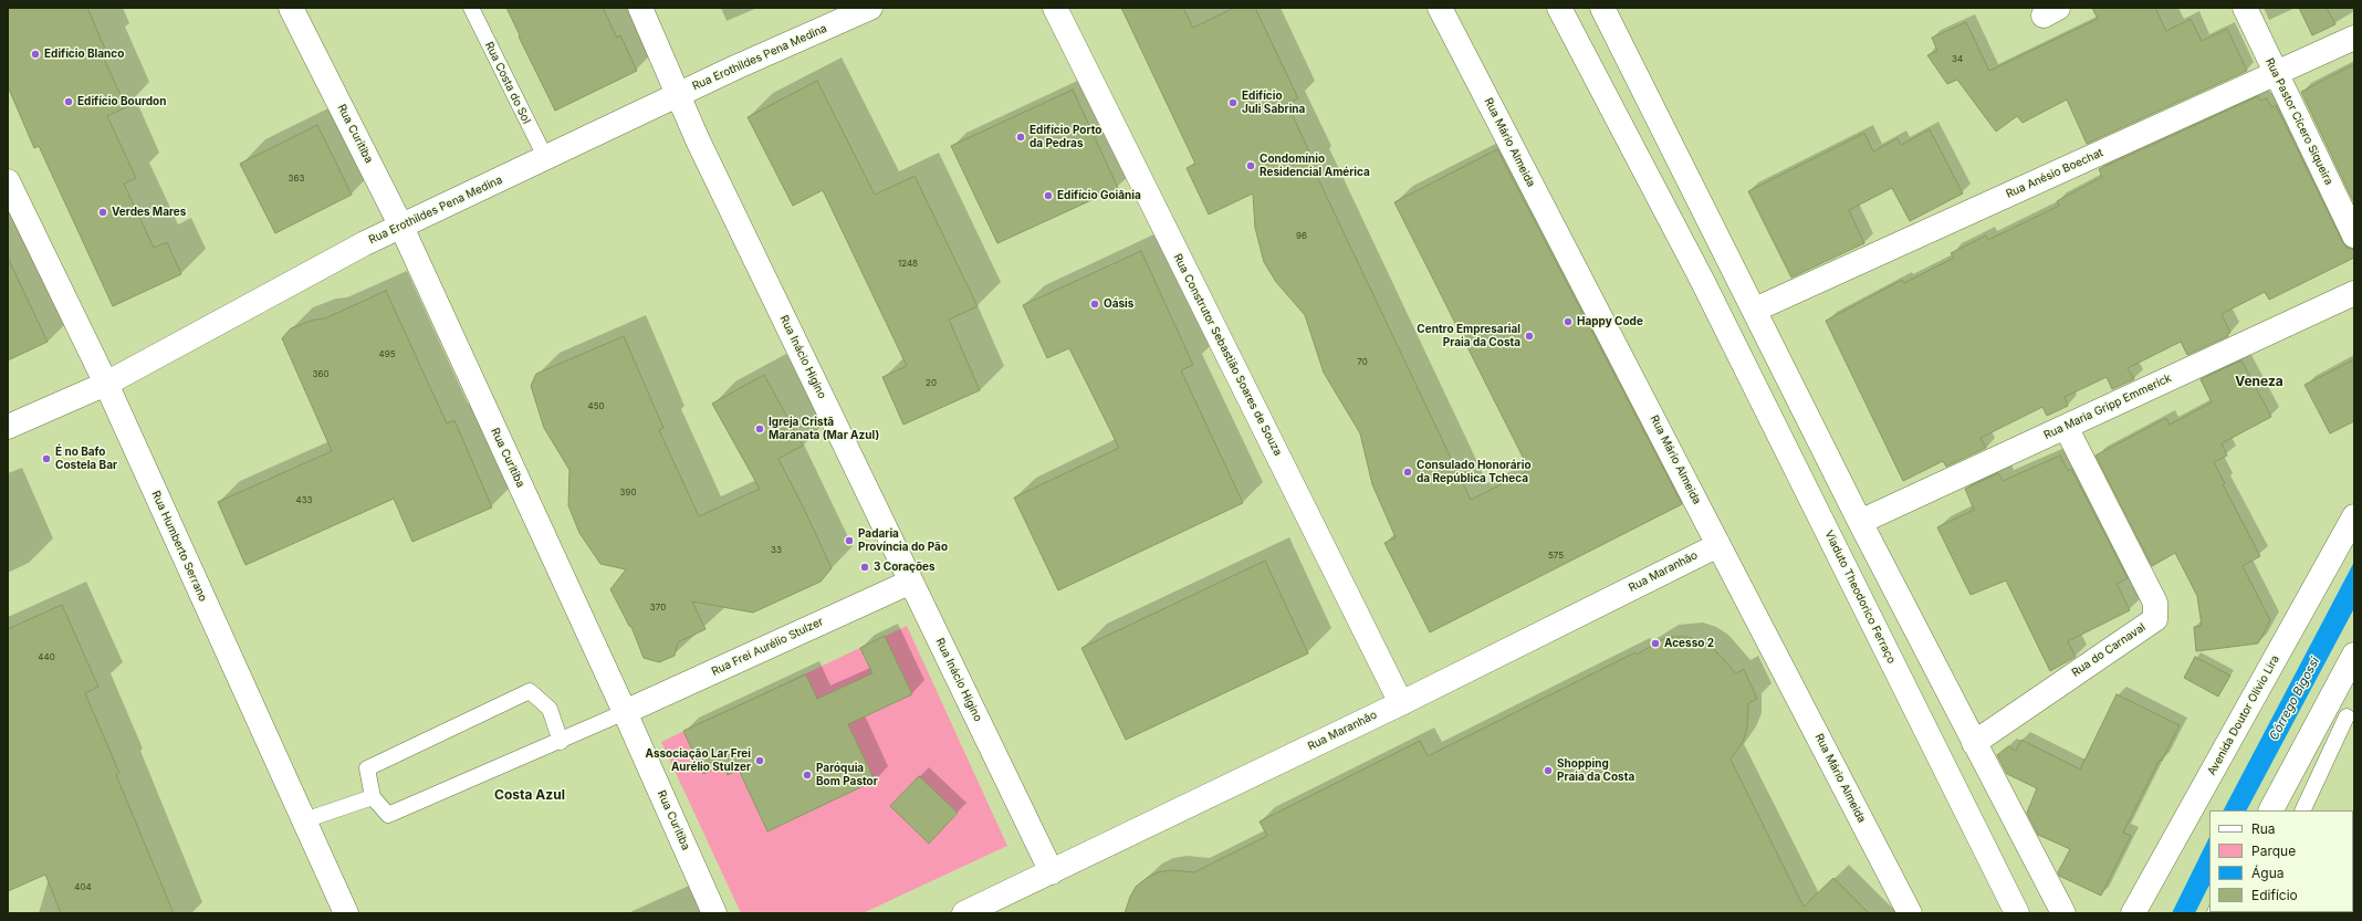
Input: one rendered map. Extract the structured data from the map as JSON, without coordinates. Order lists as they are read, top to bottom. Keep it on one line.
{"streets":{"street":["Rua Erothildes Pena Medina","Rua Pastor Cícero Siqueira","Rua Curitiba","Rua Mário Almeida","Rua Anésio Boechat","Rua Construtor Sebastião Soares de Souza","Rua Inácio Higino","Rua Maria Gripp Emmerick","Rua Humberto Serrano","Rua Maranhão","Viaduto Theodorico Ferraço","Rua Frei Aurélio Stulzer","Rua do Carnaval","Avenida Doutor Olívio Lira"],"lane":["Rua Costa do Sol"]},"crossings":[["Rua Erothildes Pena Medina","Rua Costa do Sol"],["Rua Erothildes Pena Medina","Rua Curitiba"],["Rua Erothildes Pena Medina","Rua Inácio Higino"],["Rua Erothildes Pena Medina","Rua Humberto Serrano"],["Rua Pastor Cícero Siqueira","Rua Anésio Boechat"],["Rua Curitiba","Rua Frei Aurélio Stulzer"],["Rua Mário Almeida","Rua Maranhão"],["Rua Construtor Sebastião Soares de Souza","Rua Maranhão"],["Rua Inácio Higino","Rua Maranhão"],["Rua Inácio Higino","Rua Frei Aurélio Stulzer"],["Rua Maria Gripp Emmerick","Rua do Carnaval"]],"districts":["Veneza","Costa Azul"],"water":["Córrego Bigossi"],"places":["Edifício Blanco","Edifício Bourdon","Edifício Juli Sabrina","Edifício Porto da Pedras","Condomínio Residencial América","Edifício Goiânia","Verdes Mares","Oásis","Happy Code","Centro Empresarial Praia da Costa","Igreja Cristã Maranata (Mar Azul)","É no Bafo Costela Bar","Consulado Honorário da República Tcheca","Padaria Província do Pão","3 Corações","Acesso 2","Associação Lar Frei Aurélio Stulzer","Shopping Praia da Costa","Paróquia Bom Pastor"],"house_numbers":["34","363","96","1248","495","70","360","20","450","390","433","33","575","370","440","404"],"legend":["Rua","Parque","Água","Edifício"]}
